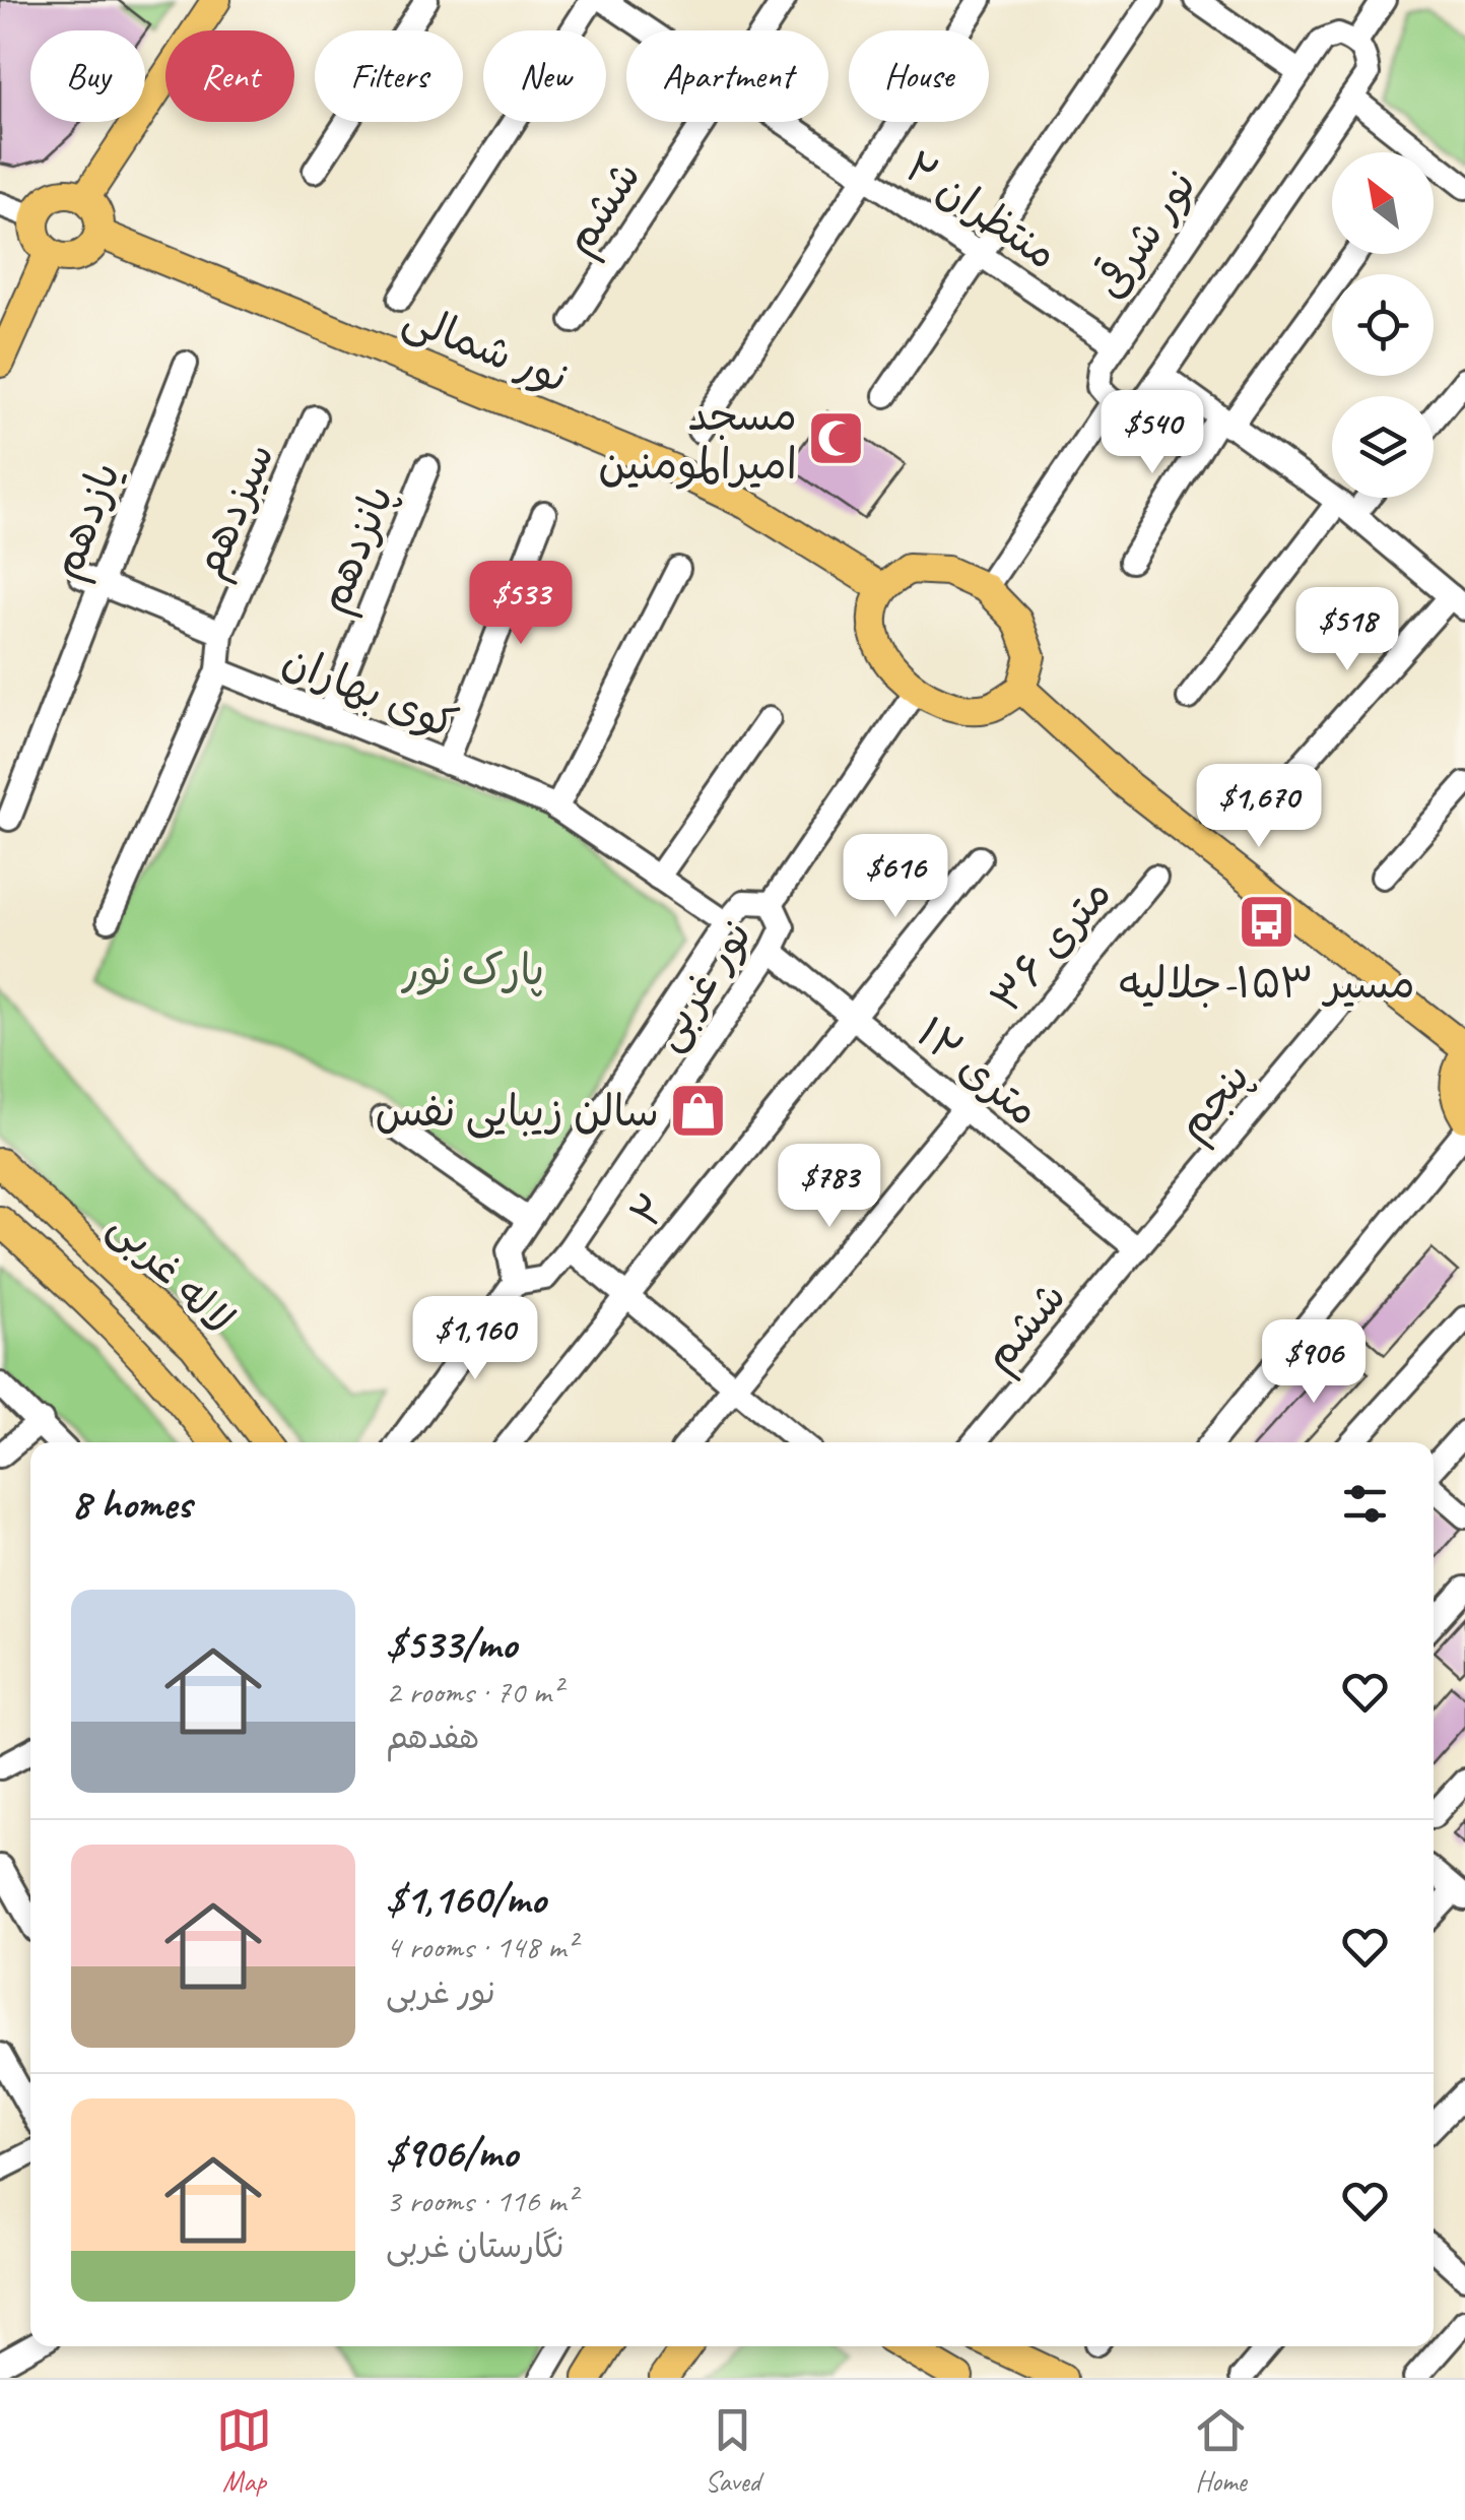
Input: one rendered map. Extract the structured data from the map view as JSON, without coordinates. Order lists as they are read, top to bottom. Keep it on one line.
{"streets":{"main road":["نور شمالی","لاله غربی"],"street":["ششم","منتظران ۲","نور شرقی","سیزدهم","یازدهم","پانزدهم","کوی بهاران","۳۶ متری","نور غربی","۱۲ متری","پنجم","۲"]},"crossings":[["ششم","۱۲ متری"],["ششم","پنجم"],["منتظران ۲","نور شرقی"],["نور شمالی","نور غربی"],["سیزدهم","کوی بهاران"],["پانزدهم","کوی بهاران"],["کوی بهاران","نور غربی"],["۳۶ متری","۱۲ متری"],["نور غربی","۱۲ متری"],["۱۲ متری","پنجم"],["۱۲ متری","۲"]],"parks":["پارک نور"],"places":{"mosque":["مسجد امیرالمومنین"],"bus stop":["مسیر ۱۵۳-جلالیه"],"shop":["سالن زیبایی نفس"]},"north":"top left","page":{"chip":["Buy","Rent","Filters","New","Apartment","House"],"price":["$540","$533","$518","$1,670","$616","$783","$1,160","$906"],"heading":"8 homes","list":[{"name":"$533/mo","note":"2 rooms · 70 m² · هفدهم"},{"name":"$1,160/mo","note":"4 rooms · 148 m² · نور غربی"},{"name":"$906/mo","note":"3 rooms · 116 m² · نگارستان غربی"}],"tabs":["Map","Saved","Home"]}}
